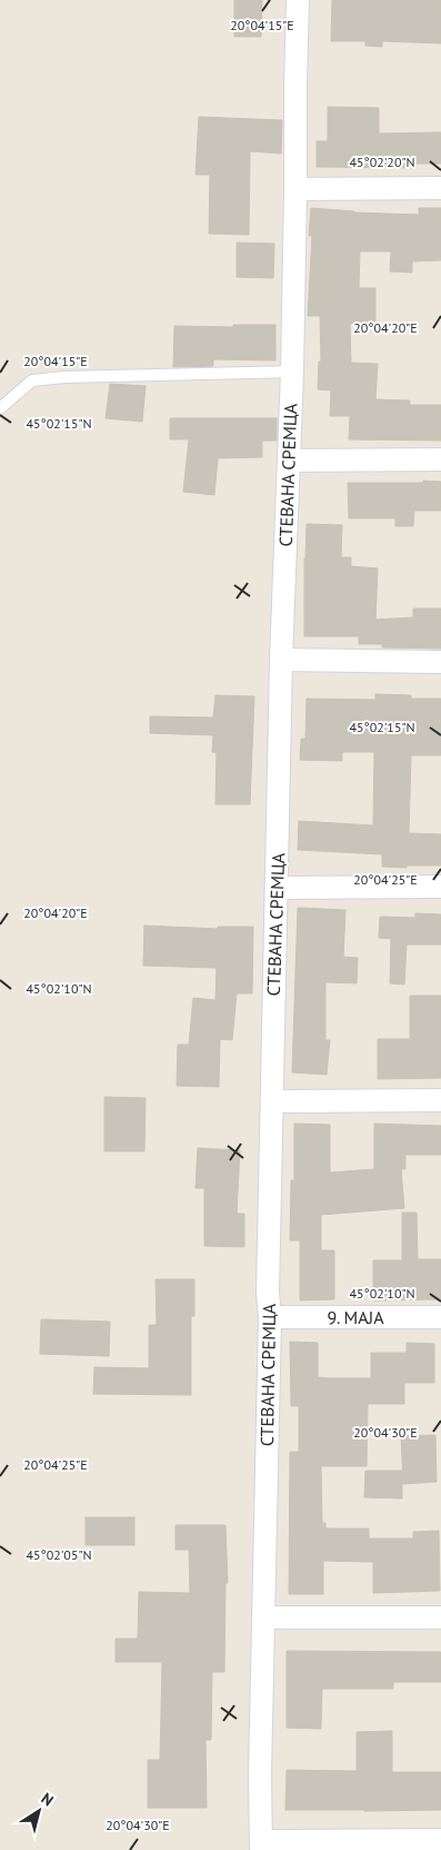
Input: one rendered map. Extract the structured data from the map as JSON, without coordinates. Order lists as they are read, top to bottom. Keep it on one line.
{"streets":{"street":["СТЕВАНА СРЕМЦА","9. МАЈА"]},"crossings":[["СТЕВАНА СРЕМЦА","9. МАЈА"]],"north":"top right","coordinates":["20°04'15\"E","45°02'20\"N","20°04'20\"E","45°02'15\"N","20°04'25\"E","45°02'10\"N","20°04'30\"E","45°02'05\"N"]}
